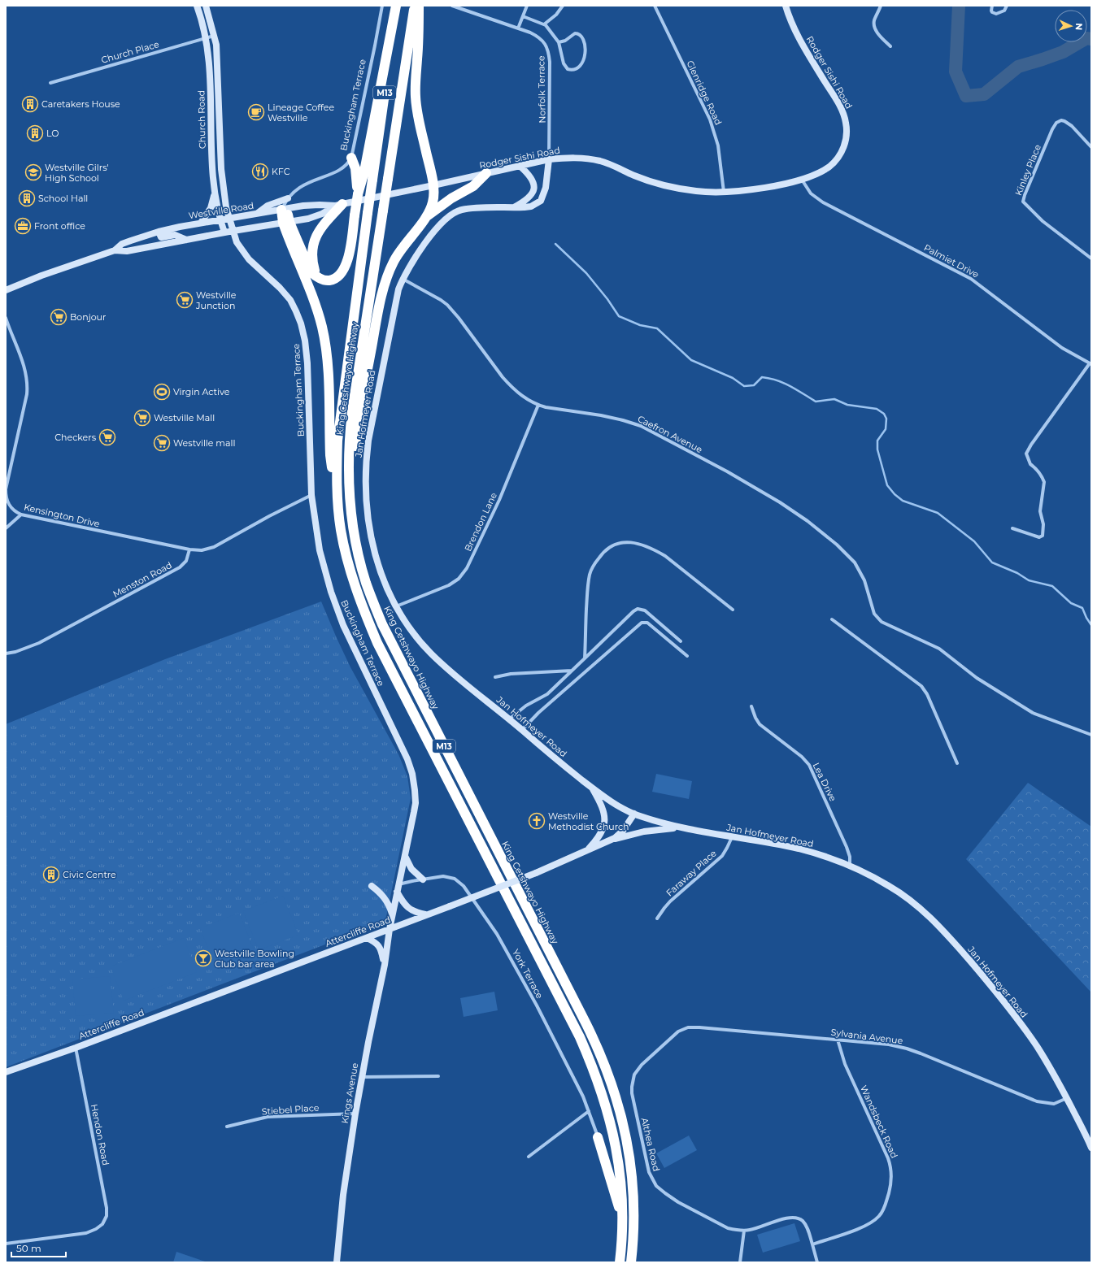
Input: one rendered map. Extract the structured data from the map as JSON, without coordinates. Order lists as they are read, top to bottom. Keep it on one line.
{"streets":{"highway":["M13","King Cetshwayo Highway"],"street":["Church Place","Rodger Sishi Road","Norfolk Terrace","Glenridge Road","Buckingham Terrace","Church Road","Kinley Place","Westville Road","Palmiet Drive","Jan Hofmeyer Road","Caefron Avenue","Kensington Drive","Brendon Lane","Menston Road","Lea Drive","Faraway Place","Attercliffe Road","York Terrace","Sylvania Avenue","Kings Avenue","Stiebel Place","Wandsbeck Road","Hendon Road","Althea Road"]},"crossings":[["Church Place","Church Road"],["Rodger Sishi Road","Norfolk Terrace"],["Rodger Sishi Road","Glenridge Road"],["Rodger Sishi Road","Westville Road"],["Rodger Sishi Road","Palmiet Drive"],["Rodger Sishi Road","Jan Hofmeyer Road"],["Norfolk Terrace","Jan Hofmeyer Road"],["Buckingham Terrace","Church Road"],["Buckingham Terrace","Westville Road"],["Buckingham Terrace","Attercliffe Road"],["Buckingham Terrace","York Terrace"],["Buckingham Terrace","Kings Avenue"],["Church Road","Westville Road"],["Jan Hofmeyer Road","Caefron Avenue"],["Jan Hofmeyer Road","Brendon Lane"],["Jan Hofmeyer Road","Lea Drive"],["Jan Hofmeyer Road","Faraway Place"],["Jan Hofmeyer Road","Attercliffe Road"],["Jan Hofmeyer Road","Sylvania Avenue"],["Caefron Avenue","Brendon Lane"],["Kensington Drive","Menston Road"],["Attercliffe Road","Kings Avenue"],["Attercliffe Road","Hendon Road"],["Sylvania Avenue","Wandsbeck Road"],["Sylvania Avenue","Althea Road"],["Kings Avenue","Stiebel Place"],["Wandsbeck Road","Althea Road"]],"places":{"building":["Caretakers House","LO","School Hall","Civic Centre"],"cafe":["Lineage Coffee Westville"],"restaurant":["KFC"],"school or university":["Westville Gilrs' High School"],"office":["Front office"],"supermarket":["Westville Junction","Bonjour","Westville Mall","Checkers","Westville mall"],"sports":["Virgin Active"],"church":["Westville Methodist Church"],"bar":["Westville Bowling Club bar area"]},"scale_bar":"50 m","north":"right"}
